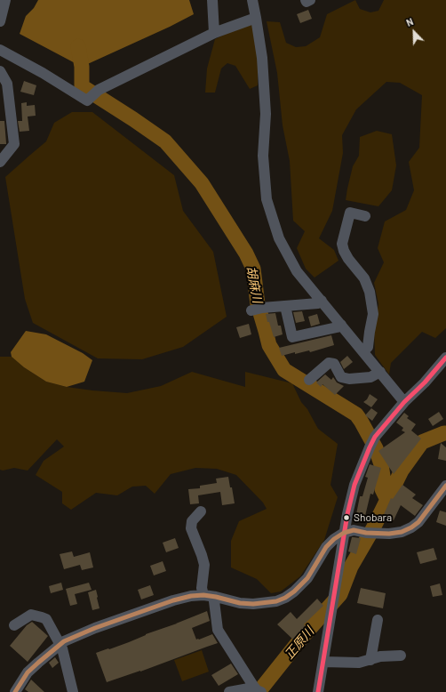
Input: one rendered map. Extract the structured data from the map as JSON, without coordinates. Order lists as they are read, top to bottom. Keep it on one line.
{"water":["胡麻川","正原川"],"places":["Shobara"],"north":"top left"}
